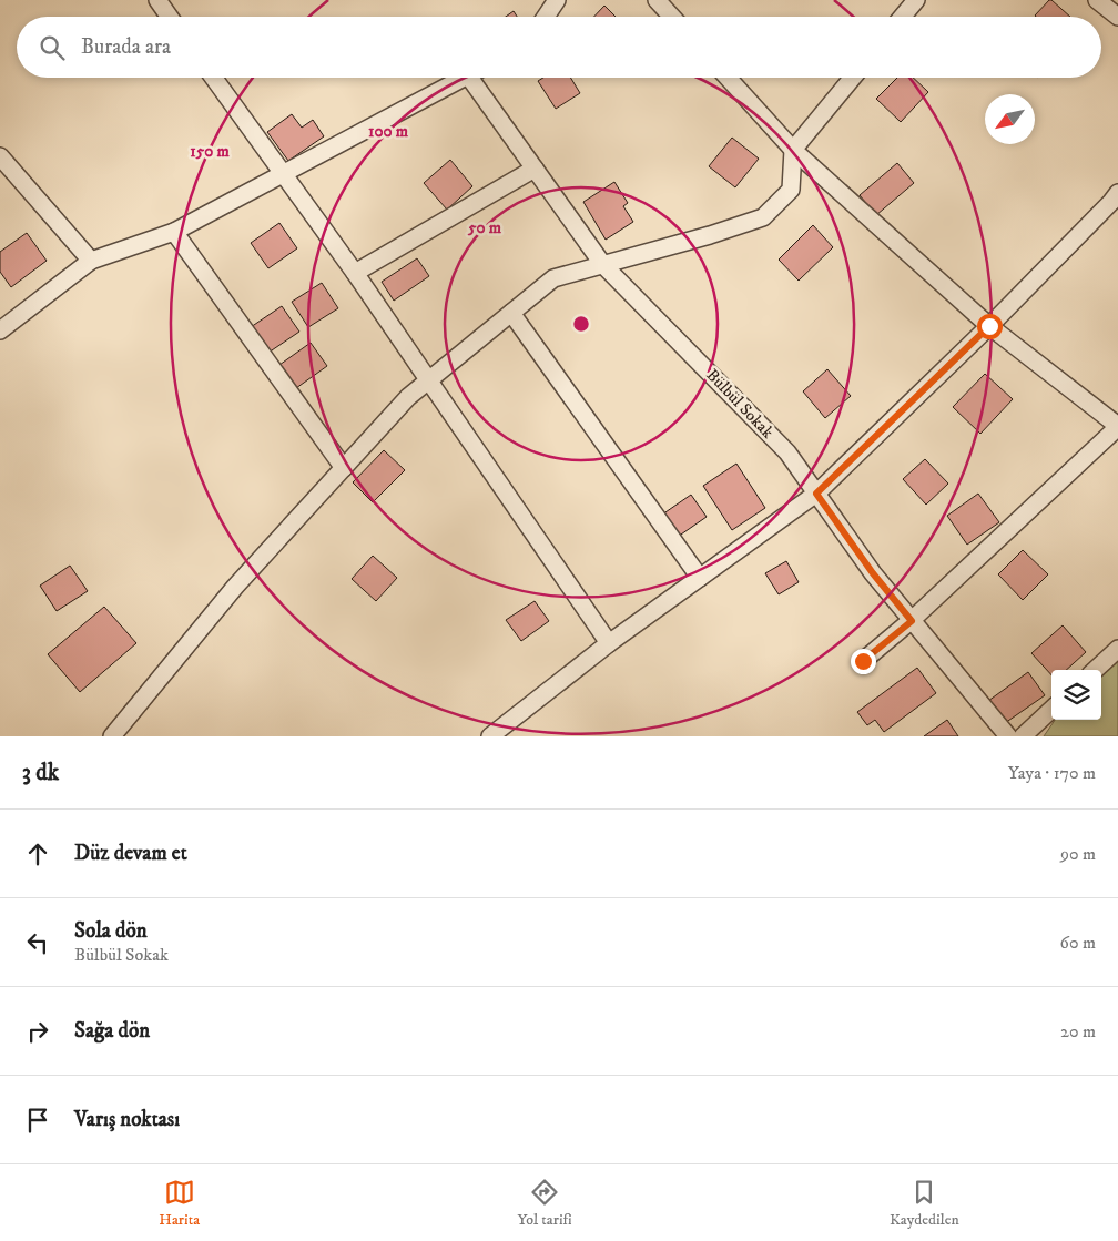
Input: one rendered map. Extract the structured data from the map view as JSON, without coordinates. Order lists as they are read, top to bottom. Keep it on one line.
{"streets":{"street":["Bülbül Sokak"]},"north":"bottom left","page":{"search":"Burada ara","heading":["3 dk","Yaya · 170 m"],"list":[["Düz devam et","90 m"],["Sola dön","Bülbül Sokak","60 m"],["Sağa dön","20 m"],"Varış noktası"],"nav":["Harita","Yol tarifi","Kaydedilen"]},"rings":["100 m","150 m","50 m"]}
